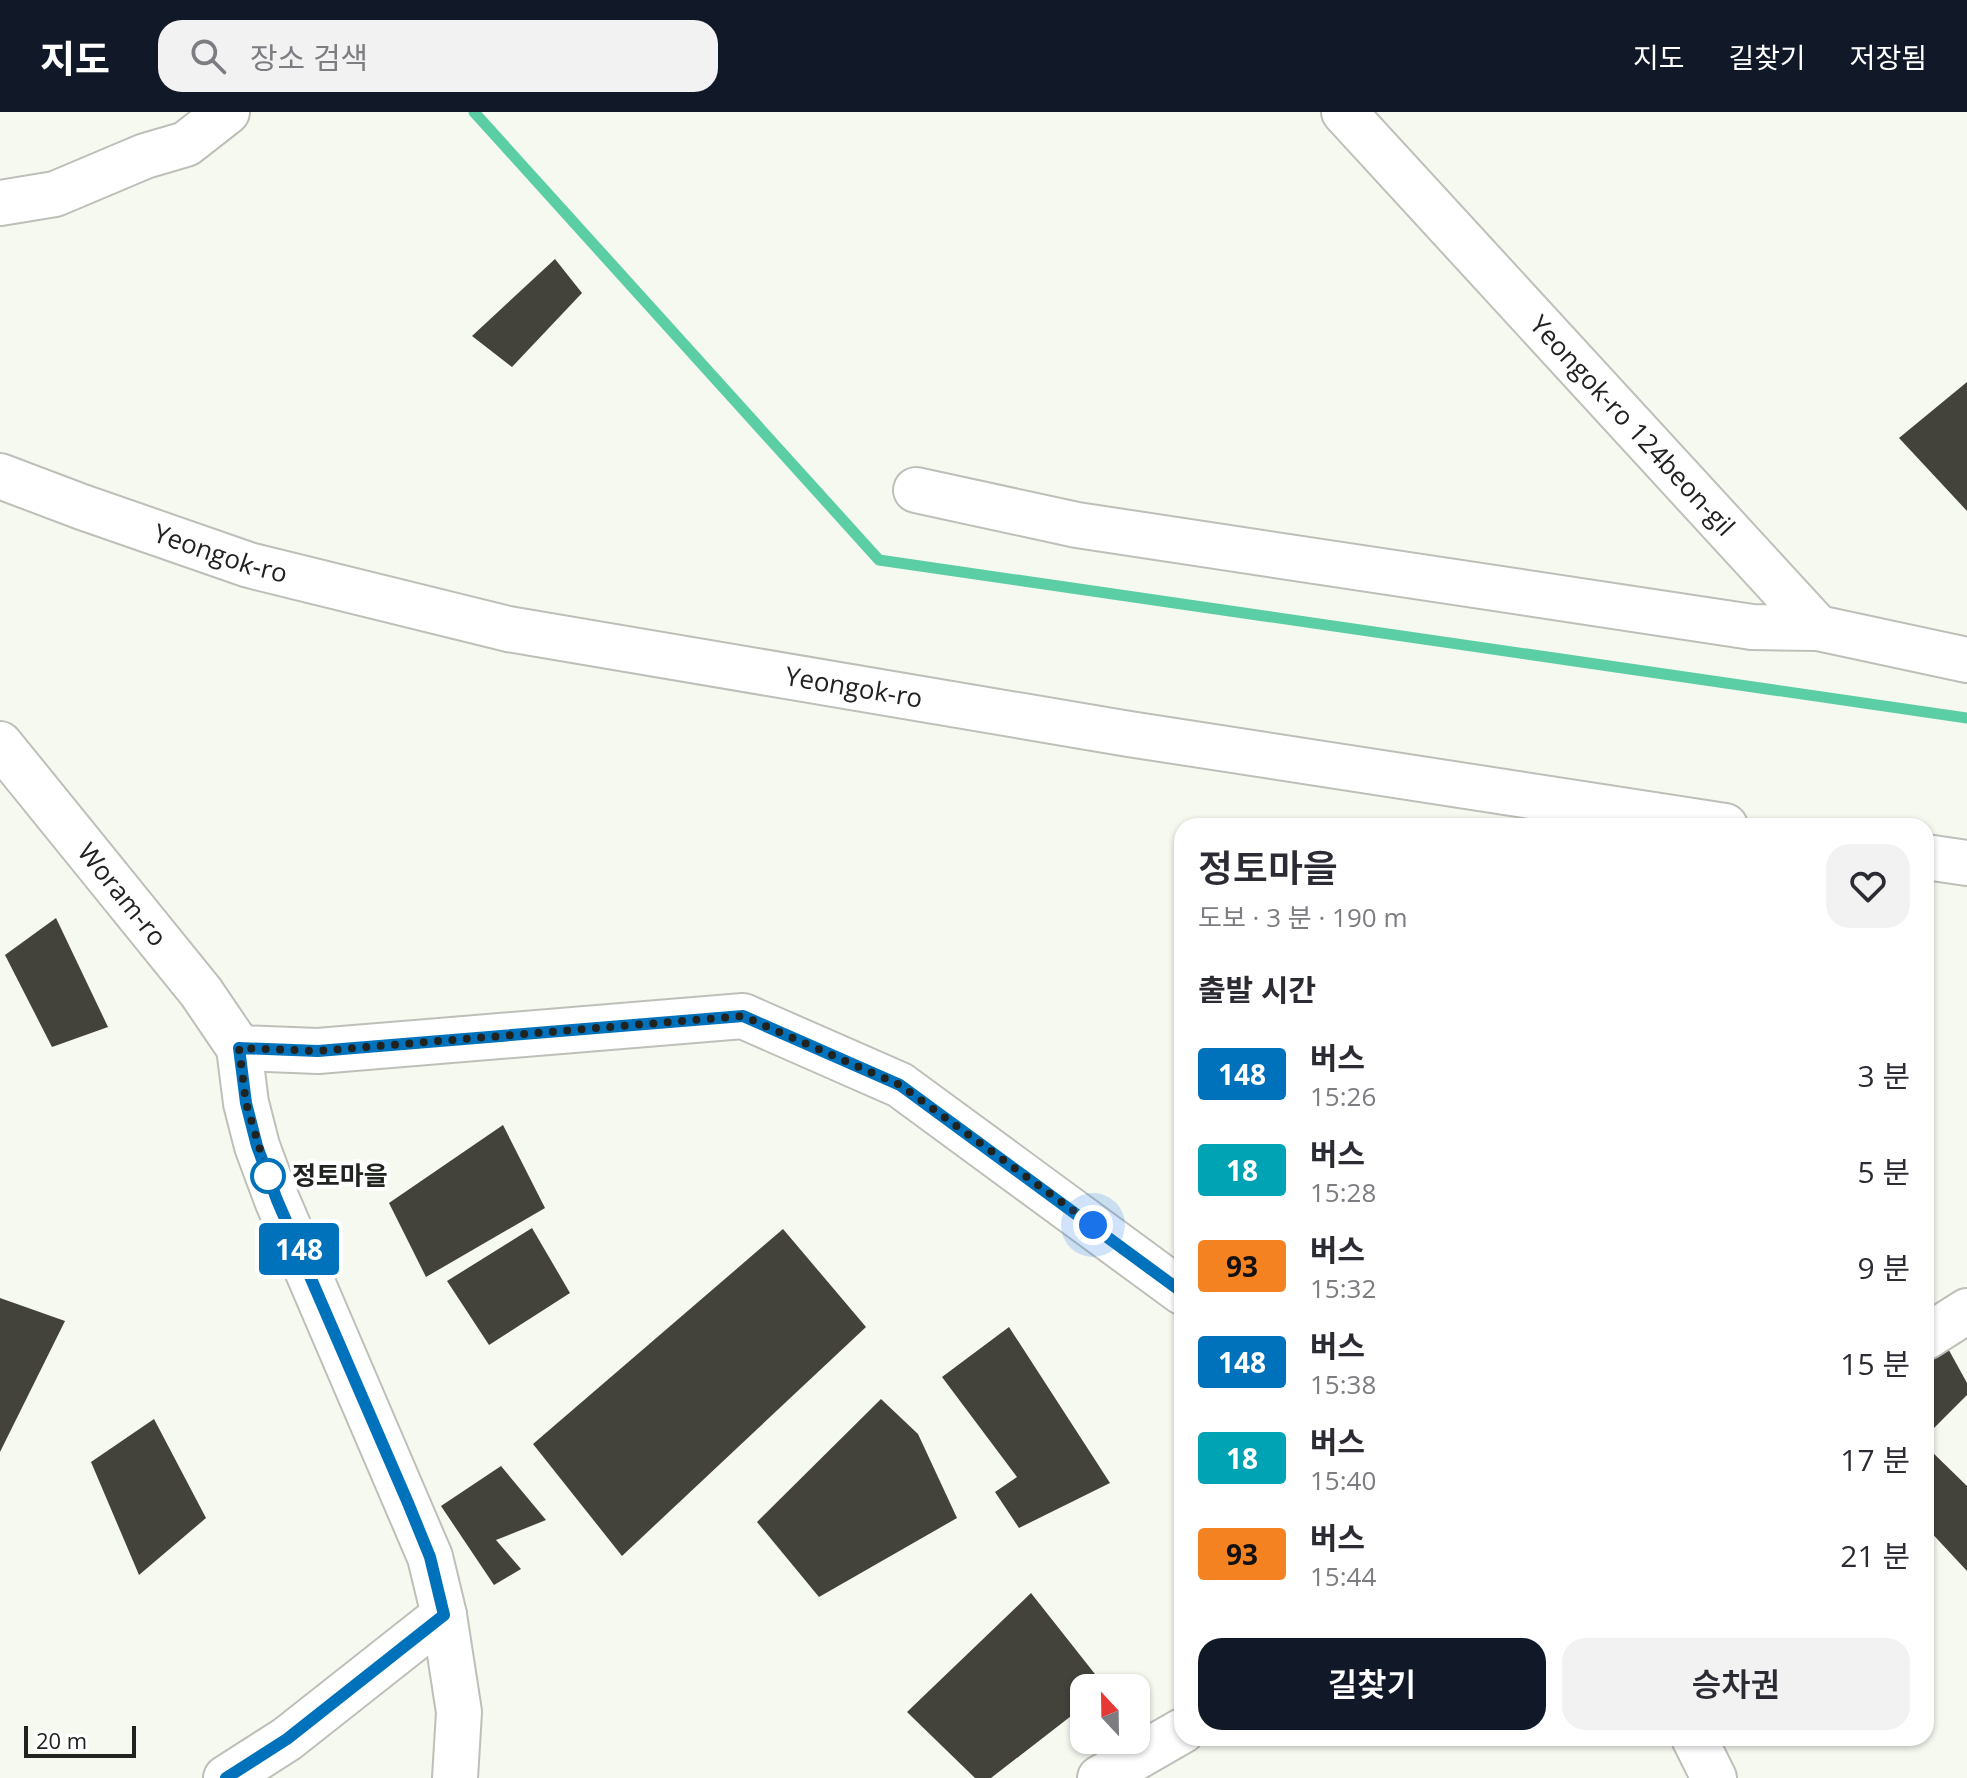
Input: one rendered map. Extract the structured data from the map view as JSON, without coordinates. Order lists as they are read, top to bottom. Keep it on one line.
{"streets":{"street":["Yeongok-ro 124beon-gil","Yeongok-ro","Woram-ro"]},"places":["정토마을"],"lines":["bus line 148"],"scale_bar":"20 m","north":"top","page":{"header":"지도","search":"장소 검색","nav":["지도","길찾기","저장됨"],"on_map":"148","heading":[["정토마을","도보 · 3 분 · 190 m"],"출발 시간"],"list":[{"mark":"148","name":"버스","note":"15:26","value":"3 분"},{"mark":"18","name":"버스","note":"15:28","value":"5 분"},{"mark":"93","name":"버스","note":"15:32","value":"9 분"},{"mark":"148","name":"버스","note":"15:38","value":"15 분"},{"mark":"18","name":"버스","note":"15:40","value":"17 분"},{"mark":"93","name":"버스","note":"15:44","value":"21 분"}],"buttons":["길찾기","승차권"],"scale":"20 m"}}
